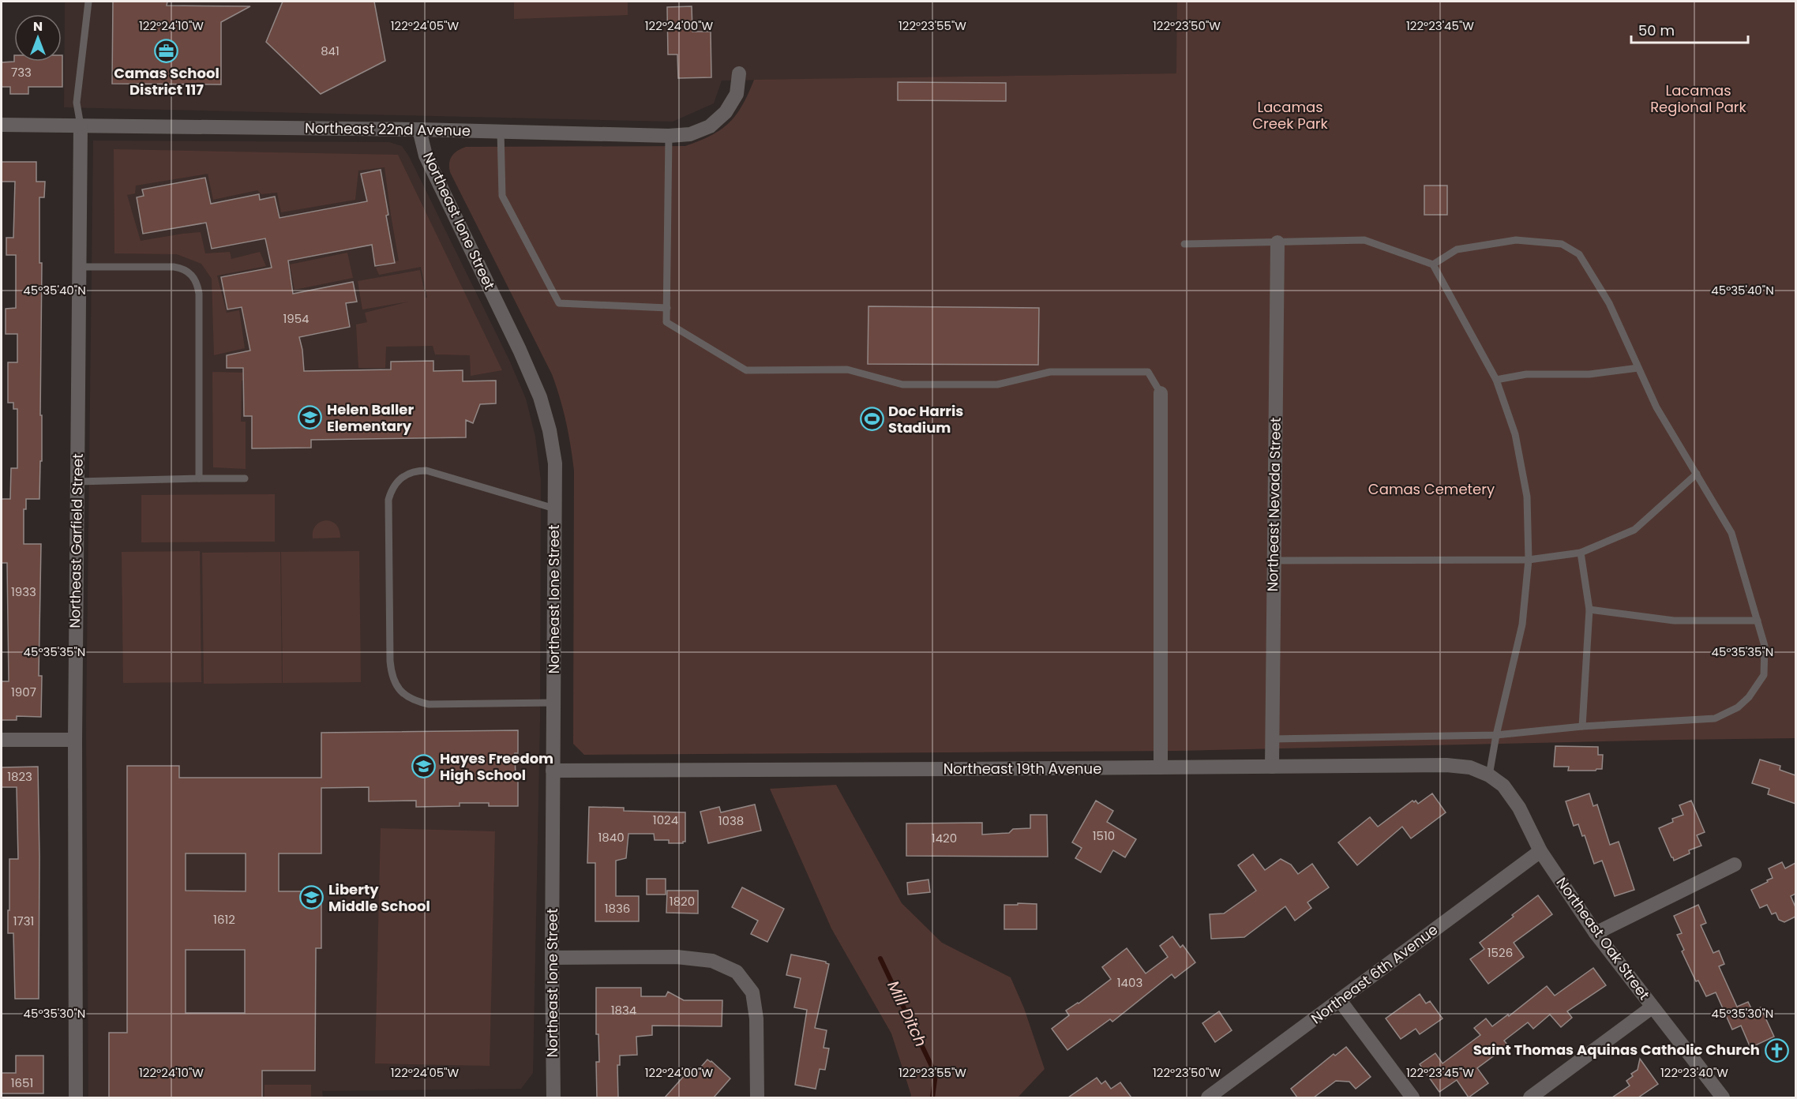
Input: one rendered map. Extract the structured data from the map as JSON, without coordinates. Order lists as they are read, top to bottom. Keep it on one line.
{"streets":{"street":["Northeast 22nd Avenue","Northeast Ione Street","Northeast Nevada Street","Northeast Garfield Street","Northeast 19th Avenue","Northeast Oak Street","Northeast 6th Avenue"]},"crossings":[["Northeast 22nd Avenue","Northeast Ione Street"],["Northeast 22nd Avenue","Northeast Garfield Street"],["Northeast Ione Street","Northeast 19th Avenue"],["Northeast Nevada Street","Northeast 19th Avenue"],["Northeast 19th Avenue","Northeast Oak Street"],["Northeast Oak Street","Northeast 6th Avenue"]],"water":["Mill Ditch"],"parks":["Lacamas Regional Park","Lacamas Creek Park","Camas Cemetery"],"places":{"office":["Camas School District 117"],"school or university":["Helen Baller Elementary","Hayes Freedom High School","Liberty Middle School"],"sports":["Doc Harris Stadium"],"church":["Saint Thomas Aquinas Catholic Church"]},"house_numbers":["841","733","1954","1933","1907","1823","1024","1038","1510","1840","1420","1820","1836","1612","1731","1526","1403","1834","1651"],"scale_bar":"50 m","north":"top","coordinates":["122°24'10\"W","122°24'05\"W","122°24'00\"W","122°23'55\"W","122°23'50\"W","122°23'45\"W","45°35'40\"N","45°35'35\"N","45°35'30\"N","122°23'40\"W"]}
